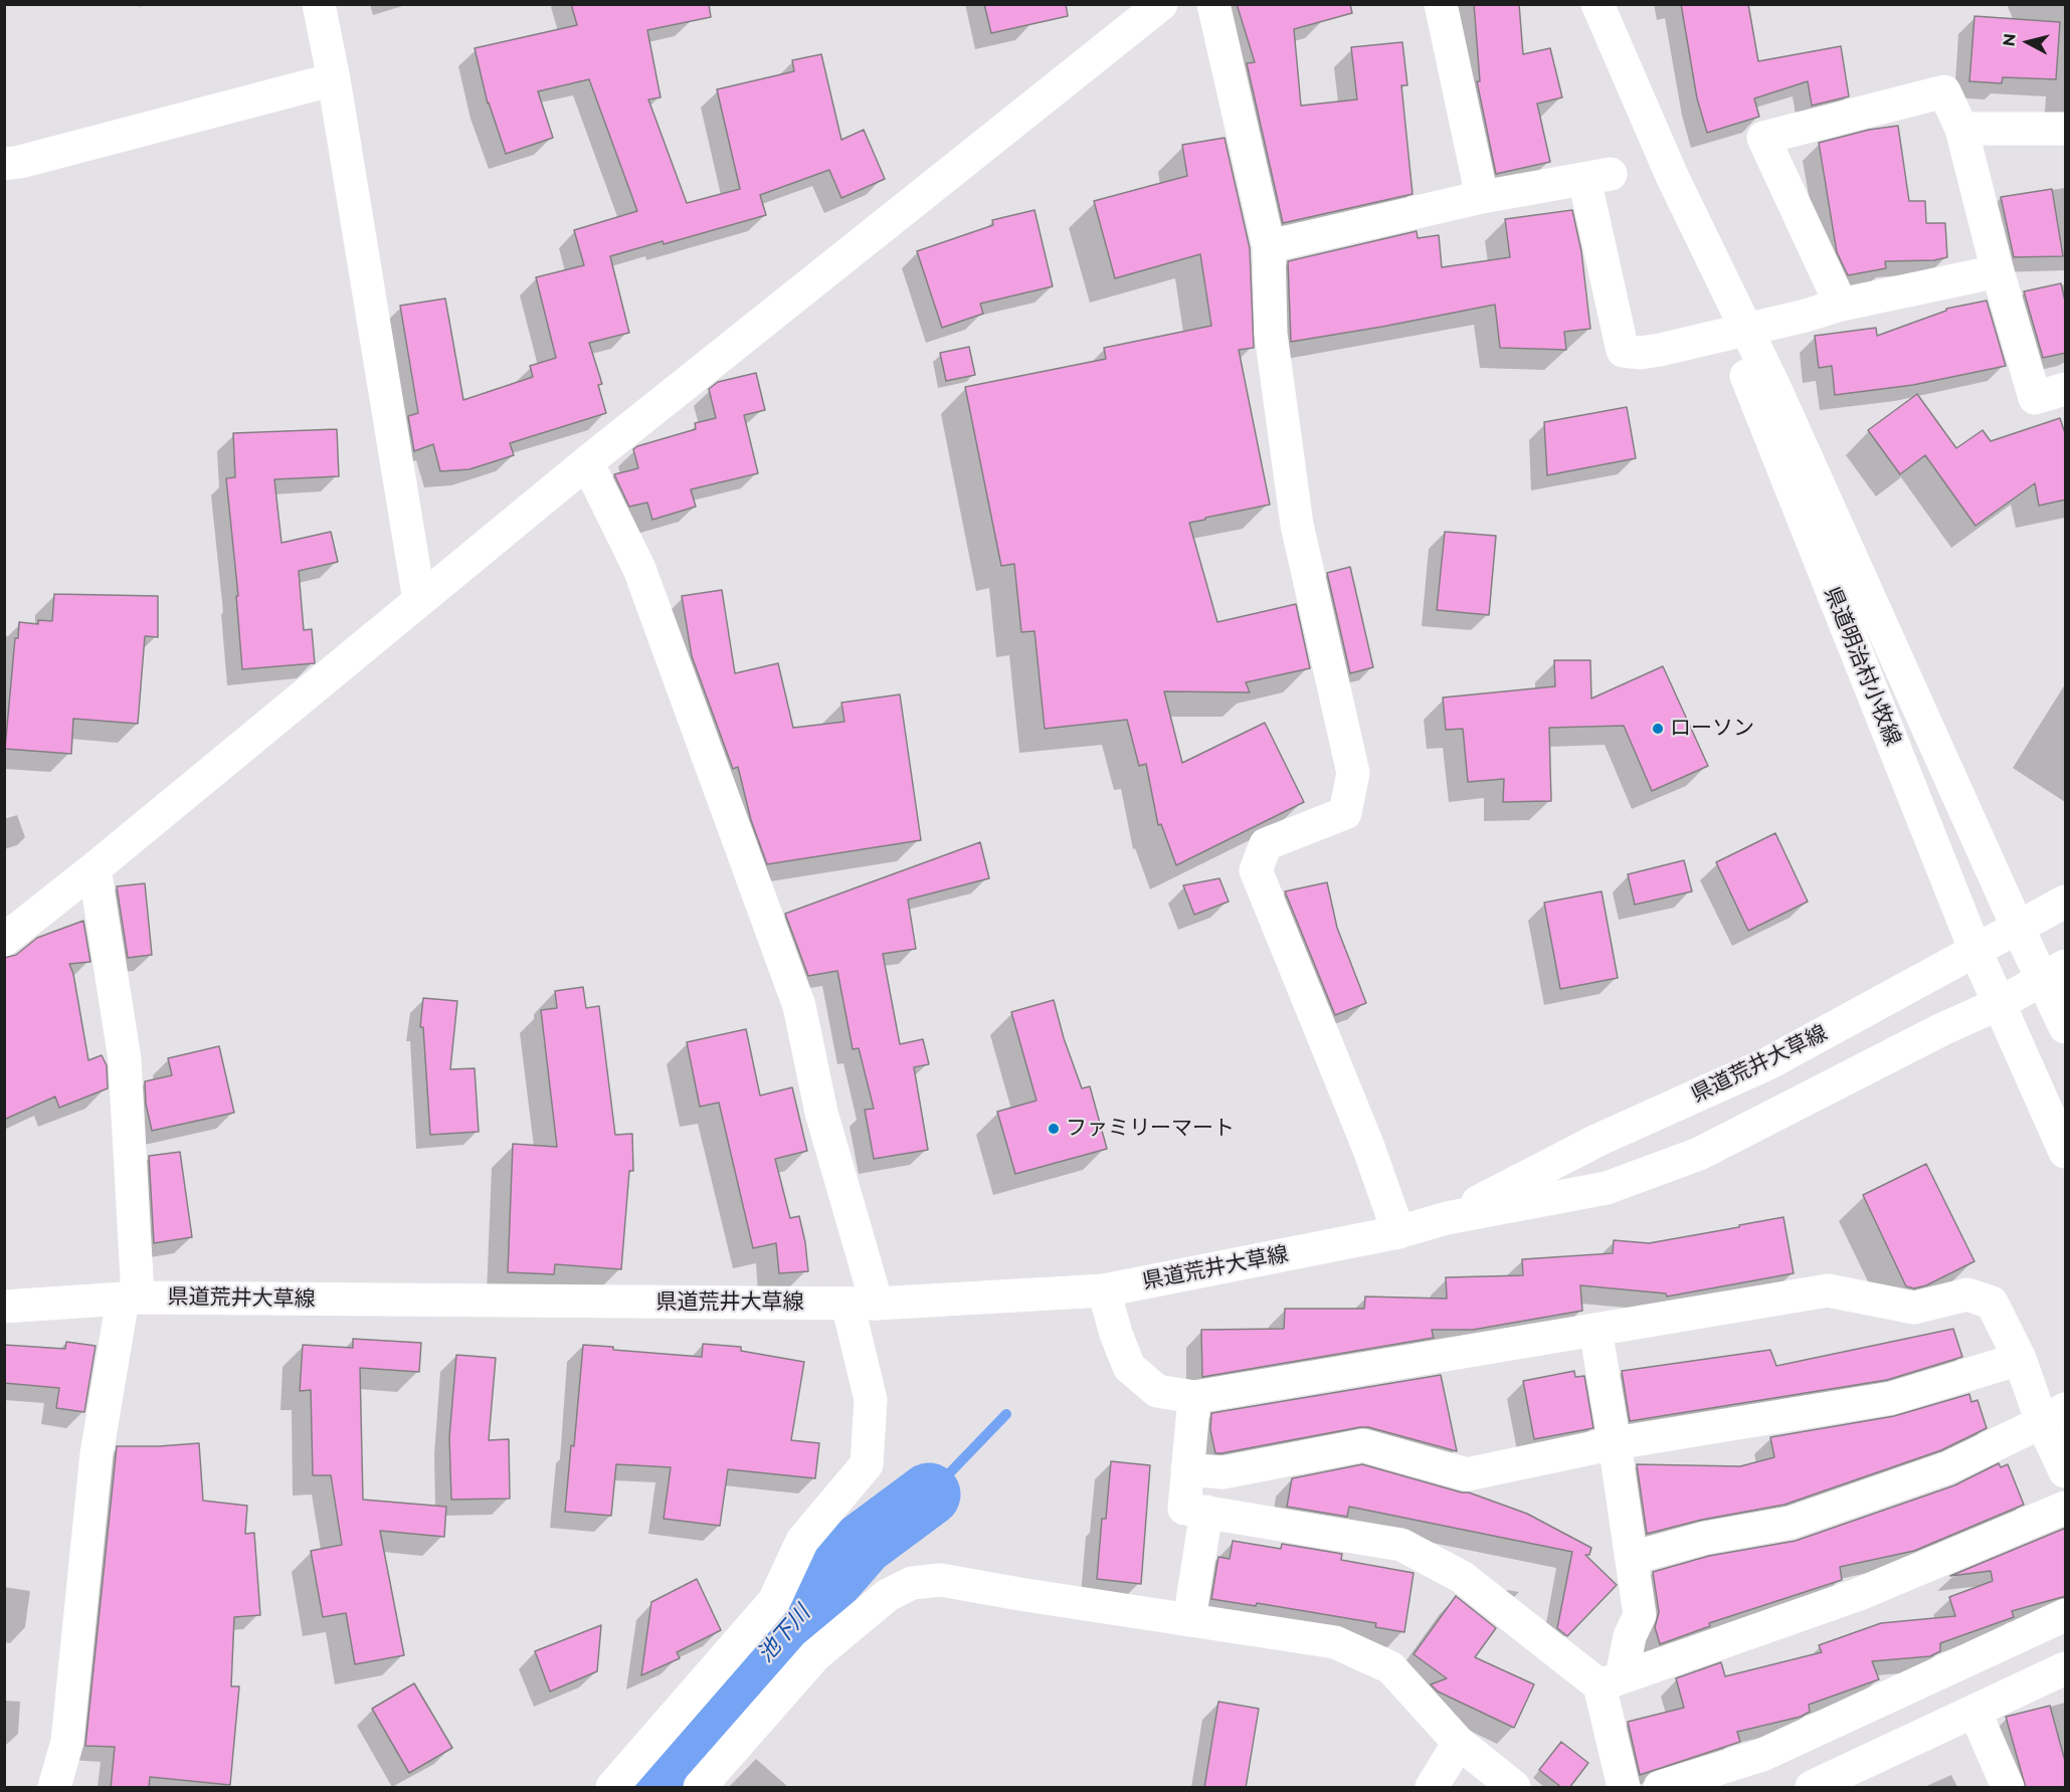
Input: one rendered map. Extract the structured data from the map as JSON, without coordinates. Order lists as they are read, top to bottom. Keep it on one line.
{"streets":{"street":["県道明治村小牧線","県道荒井大草線"]},"crossings":[["県道明治村小牧線","県道荒井大草線"]],"water":["池下川"],"places":["ローソン","ファミリーマート"],"north":"left"}
